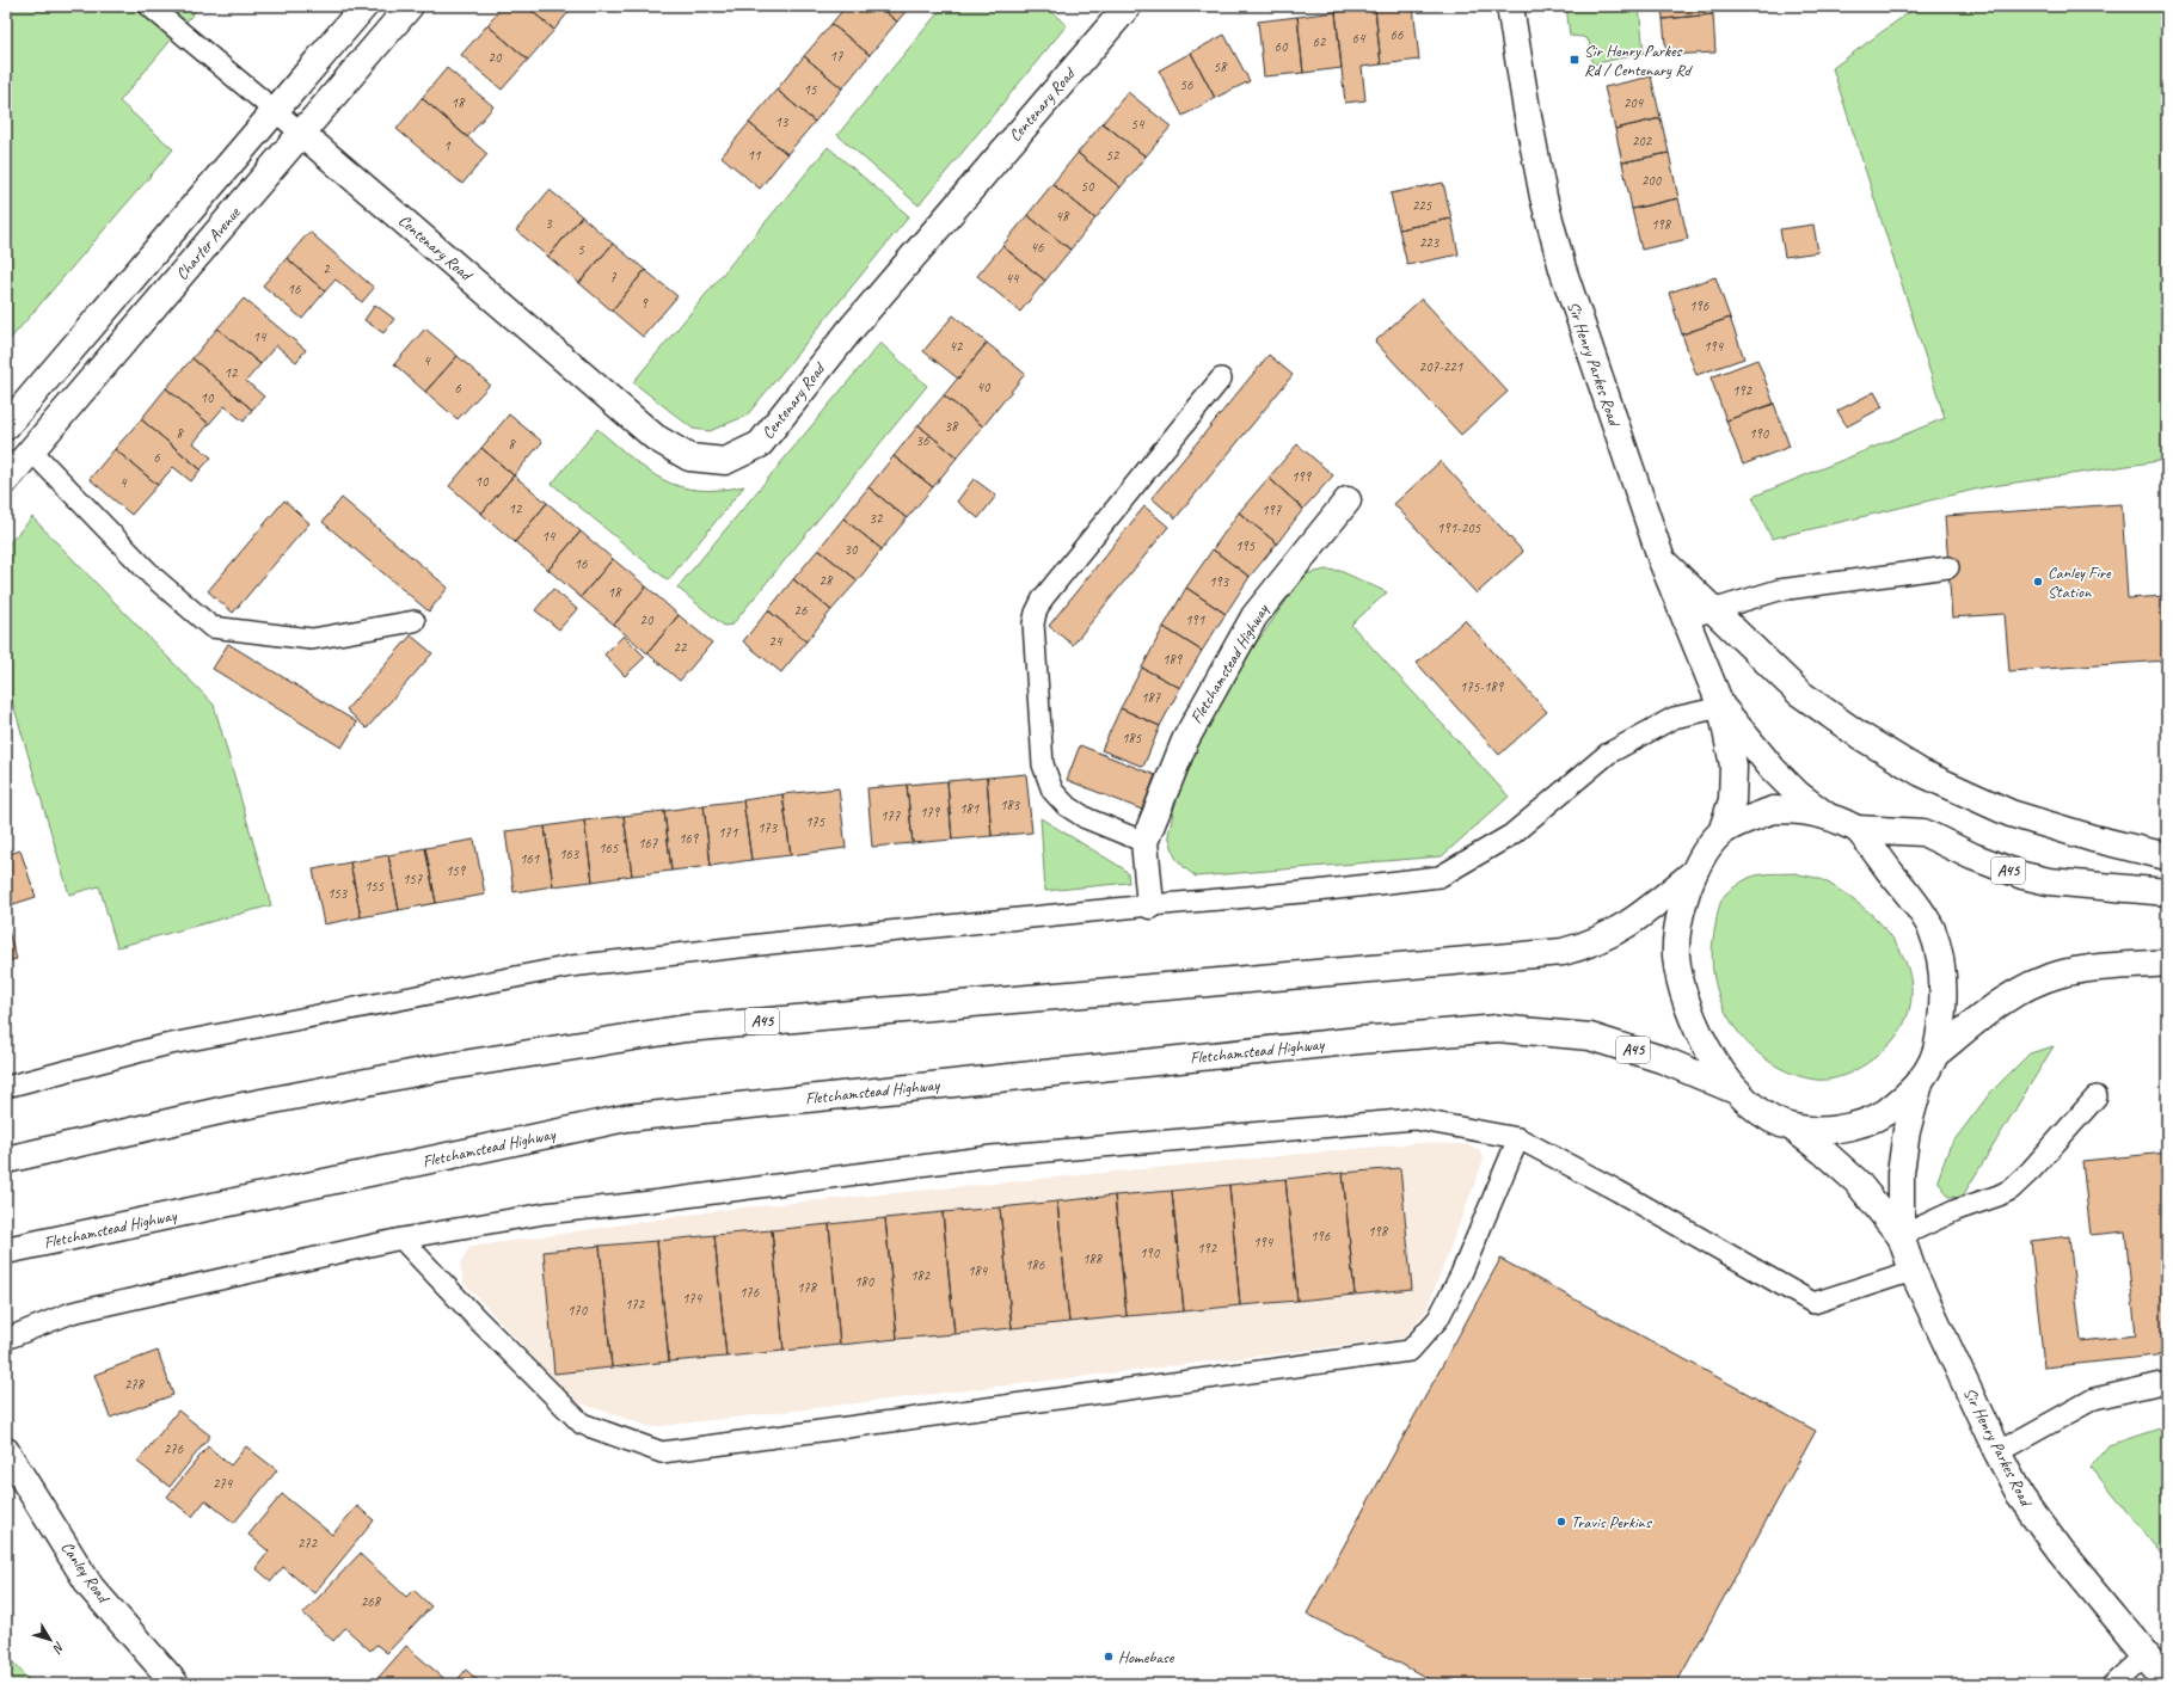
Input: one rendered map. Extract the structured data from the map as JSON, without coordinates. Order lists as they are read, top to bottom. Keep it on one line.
{"streets":{"main road":["Centenary Road","Charter Avenue","Sir Henry Parkes Road","Fletchamstead Highway","A45","Canley Road"]},"crossings":[["Centenary Road","Charter Avenue"],["Sir Henry Parkes Road","A45"],["Fletchamstead Highway","A45"]],"places":{"transit":["Sir Henry Parkes Rd / Centenary Rd"],"other":["Canley Fire Station","Travis Perkins","Homebase"]},"house_numbers":["66","64","62","60","17","20","58","56","15","18","204","13","54","202","1","11","52","200","50","225","48","3","198","223","46","5","2","7","44","16","9","196","14","42","194","4","207-221","12","40","6","192","10","38","8","190","36","8","6","199","10","4","12","197","32","191-205","14","195","30","16","28","193","18","26","20","191","24","22","189","175-189","187","185","183","181","179","177","175","173","171","169","167","165","163","161","159","157","155","153","198","196","194","192","190","188","186","184","182","180","178","176","174","172","170","278","276","274","272","268"],"north":"bottom right"}
